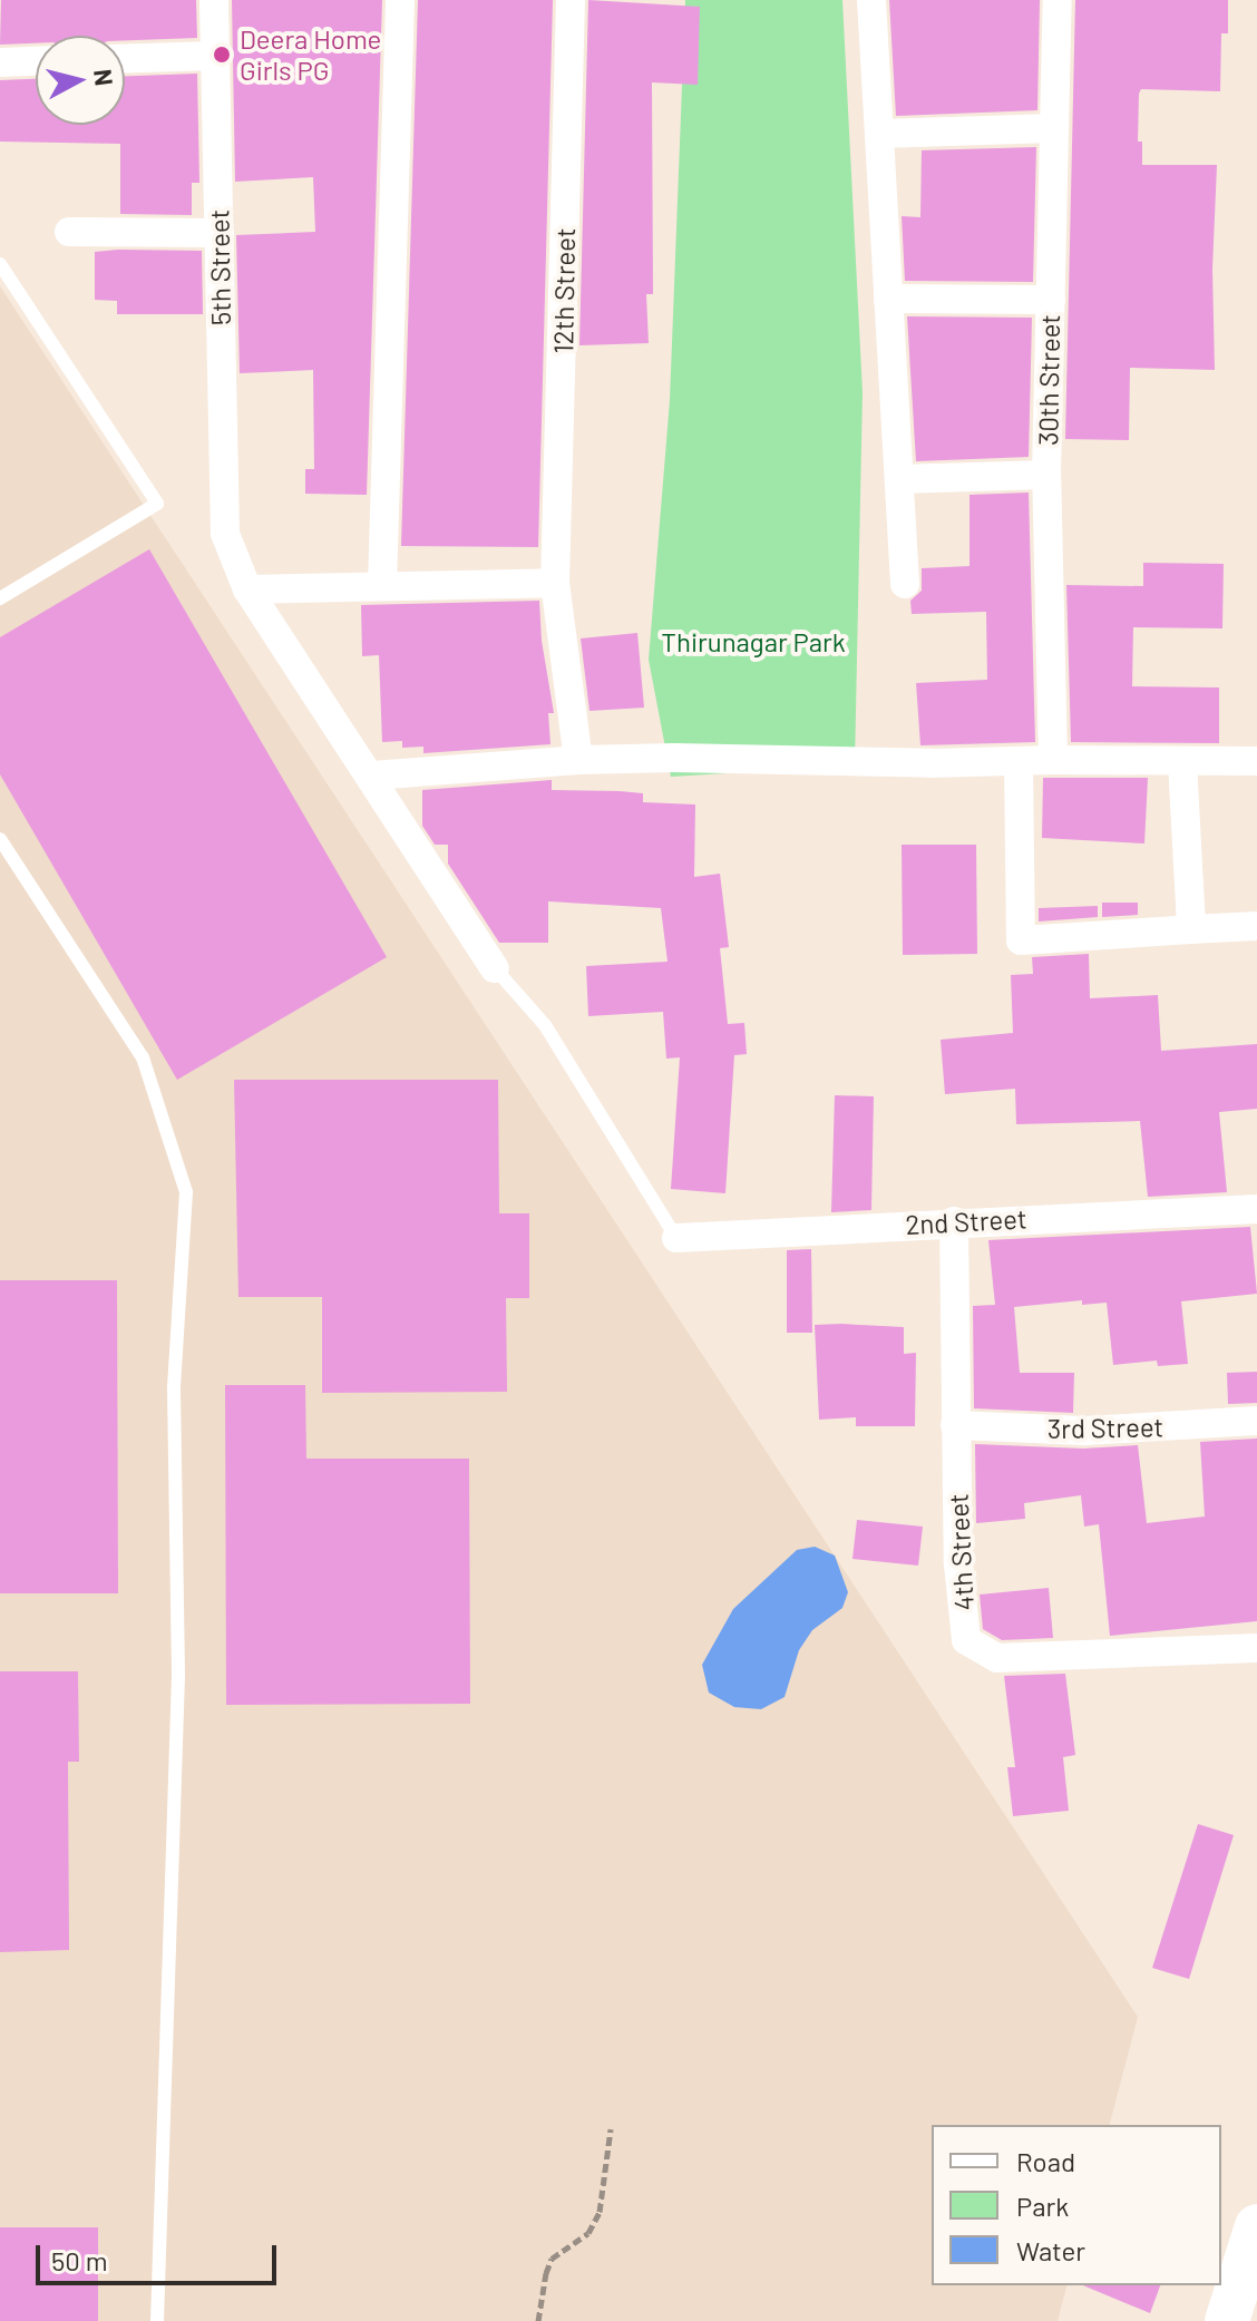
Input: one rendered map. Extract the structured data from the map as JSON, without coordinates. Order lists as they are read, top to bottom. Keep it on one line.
{"streets":{"street":["5th Street","12th Street","30th Street","2nd Street","3rd Street","4th Street"]},"crossings":[["2nd Street","4th Street"],["3rd Street","4th Street"]],"parks":["Thirunagar Park"],"places":["Deera Home Girls PG"],"legend":["Road","Park","Water"],"scale_bar":"50 m","north":"right"}
